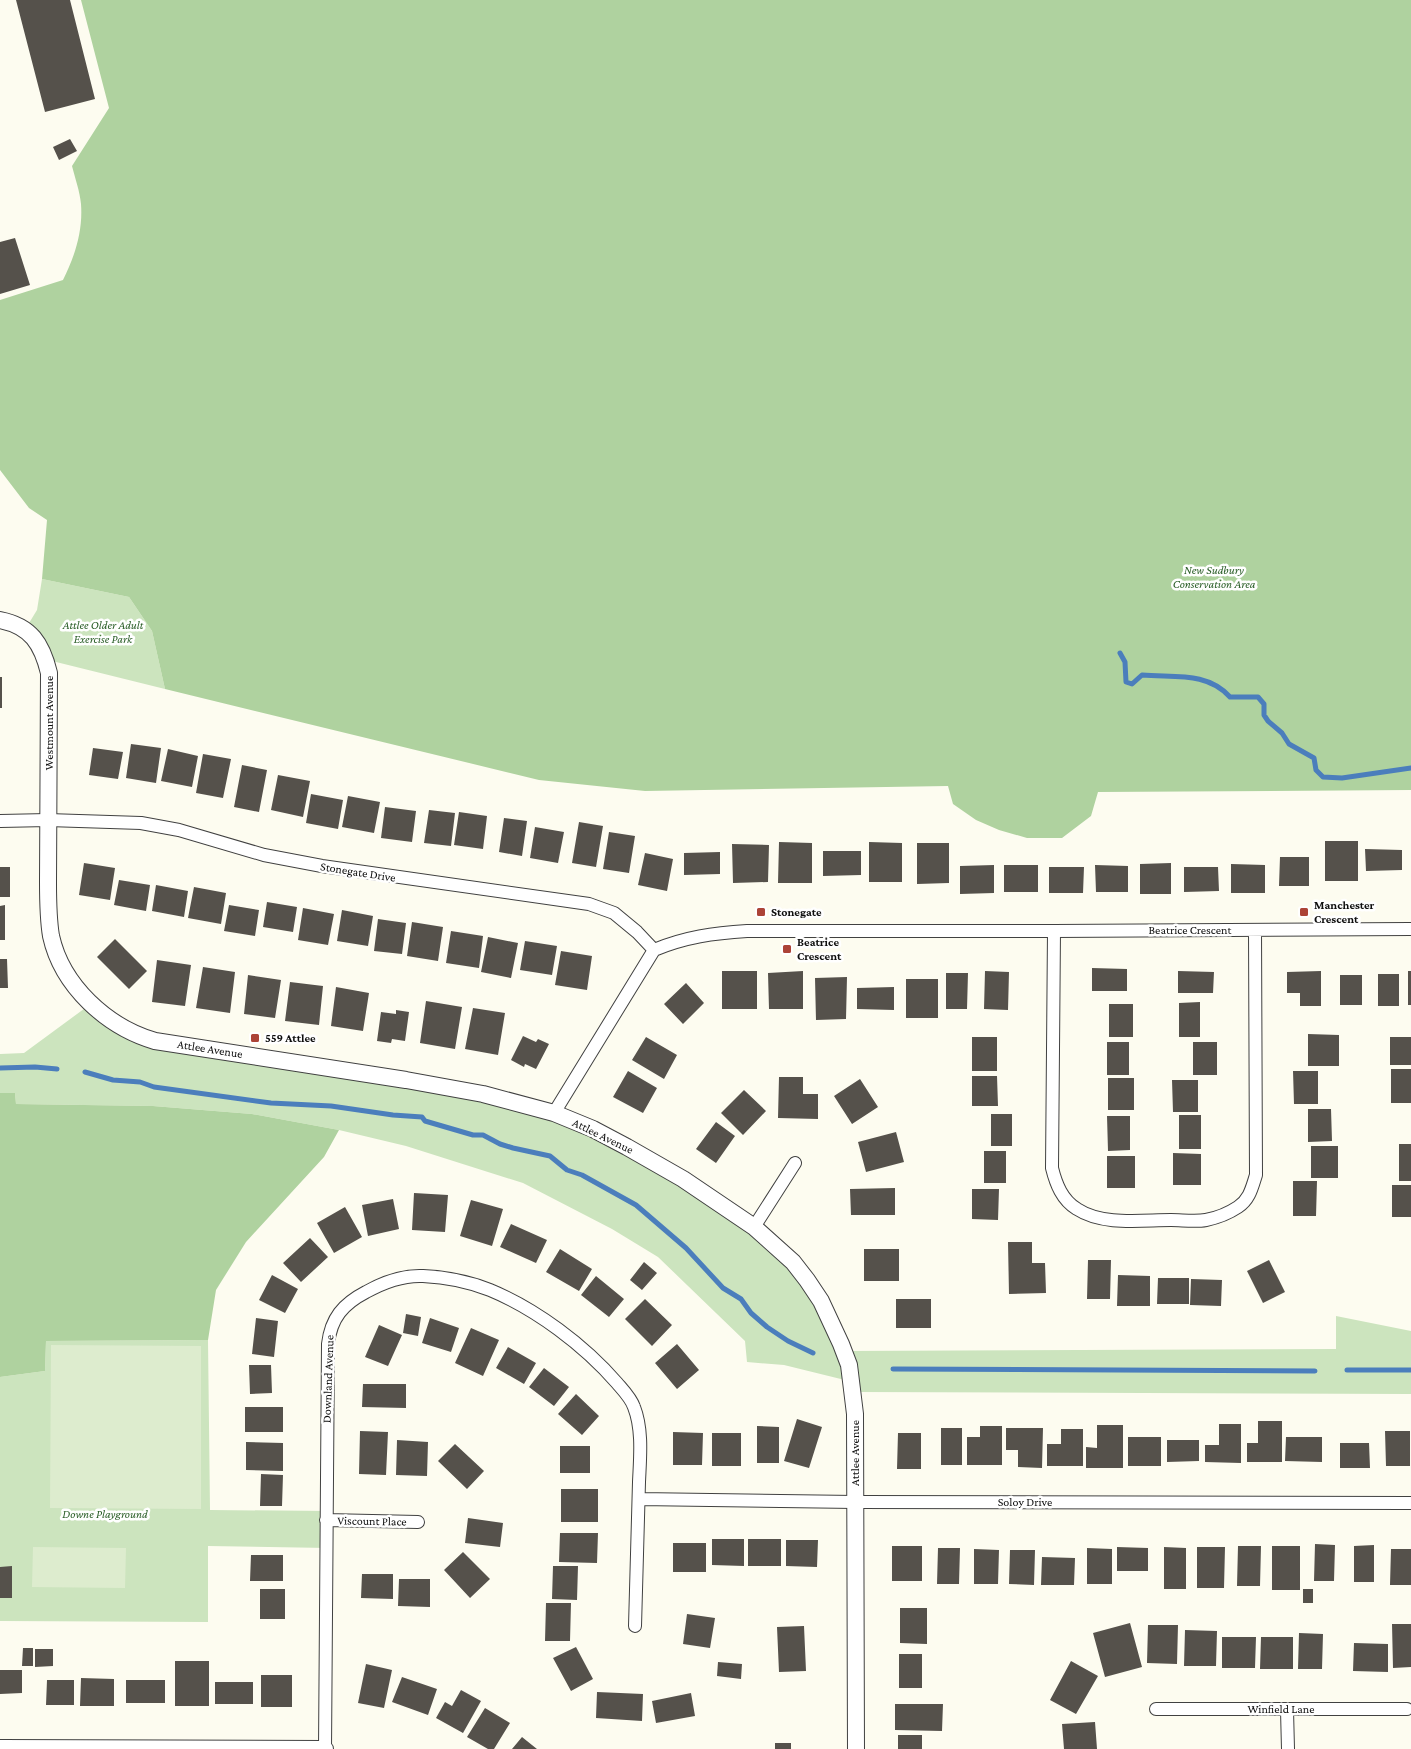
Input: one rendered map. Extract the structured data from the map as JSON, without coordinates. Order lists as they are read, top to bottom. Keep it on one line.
{"streets":{"street":["Westmount Avenue","Stonegate Drive","Beatrice Crescent","Attlee Avenue","Downland Avenue","Soloy Drive","Viscount Place","Winfield Lane"]},"crossings":[["Westmount Avenue","Stonegate Drive"],["Westmount Avenue","Attlee Avenue"],["Stonegate Drive","Beatrice Crescent"],["Stonegate Drive","Attlee Avenue"],["Attlee Avenue","Soloy Drive"],["Downland Avenue","Soloy Drive"],["Downland Avenue","Viscount Place"]],"parks":["New Sudbury Conservation Area","Attlee Older Adult Exercise Park","Downe Playground"],"places":{"transit":["Stonegate","Manchester Crescent","Beatrice Crescent","559 Attlee"]}}
